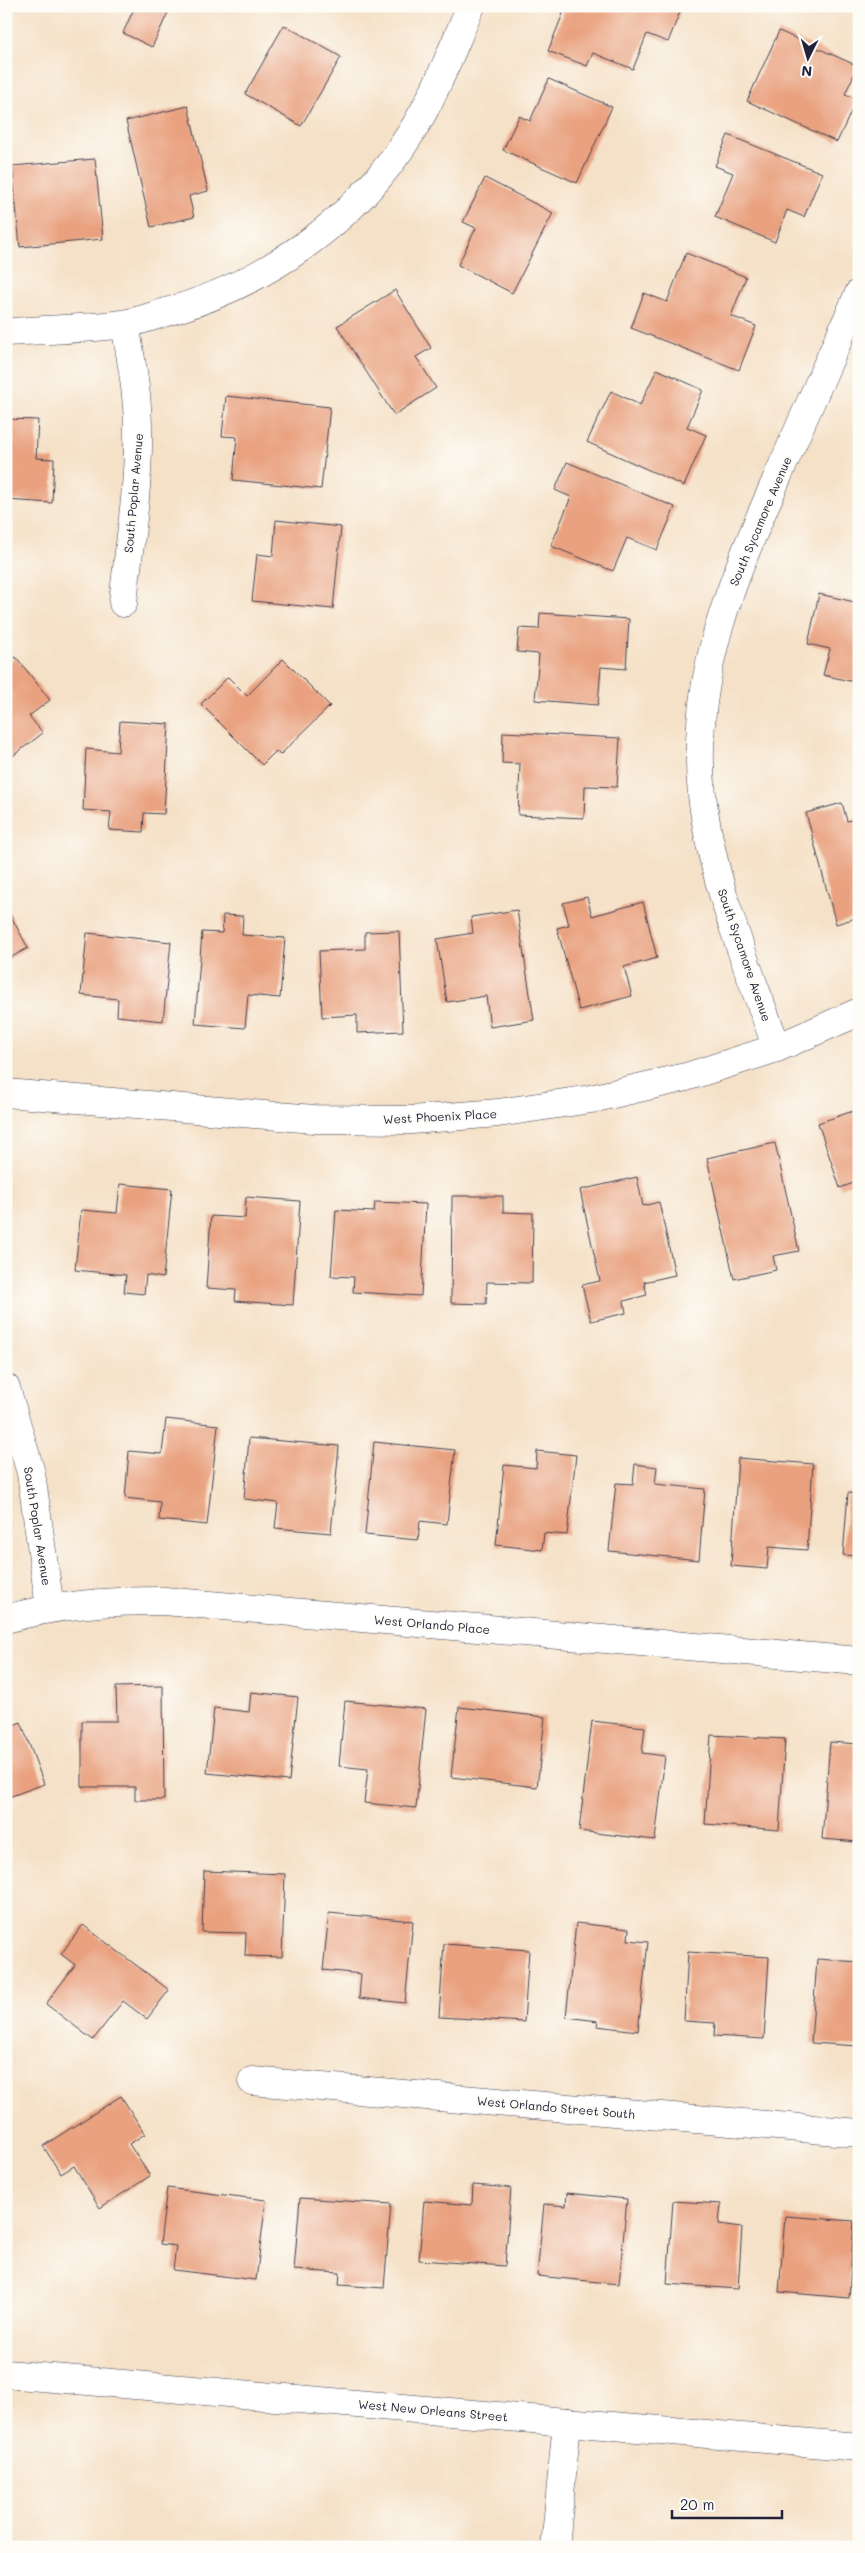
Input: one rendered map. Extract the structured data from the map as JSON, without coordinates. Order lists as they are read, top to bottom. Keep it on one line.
{"streets":{"street":["South Poplar Avenue","South Sycamore Avenue","West Phoenix Place","West Orlando Place","West Orlando Street South","West New Orleans Street"]},"crossings":[["South Poplar Avenue","West Orlando Place"],["South Sycamore Avenue","West Phoenix Place"]],"scale_bar":"20 m","north":"bottom"}
